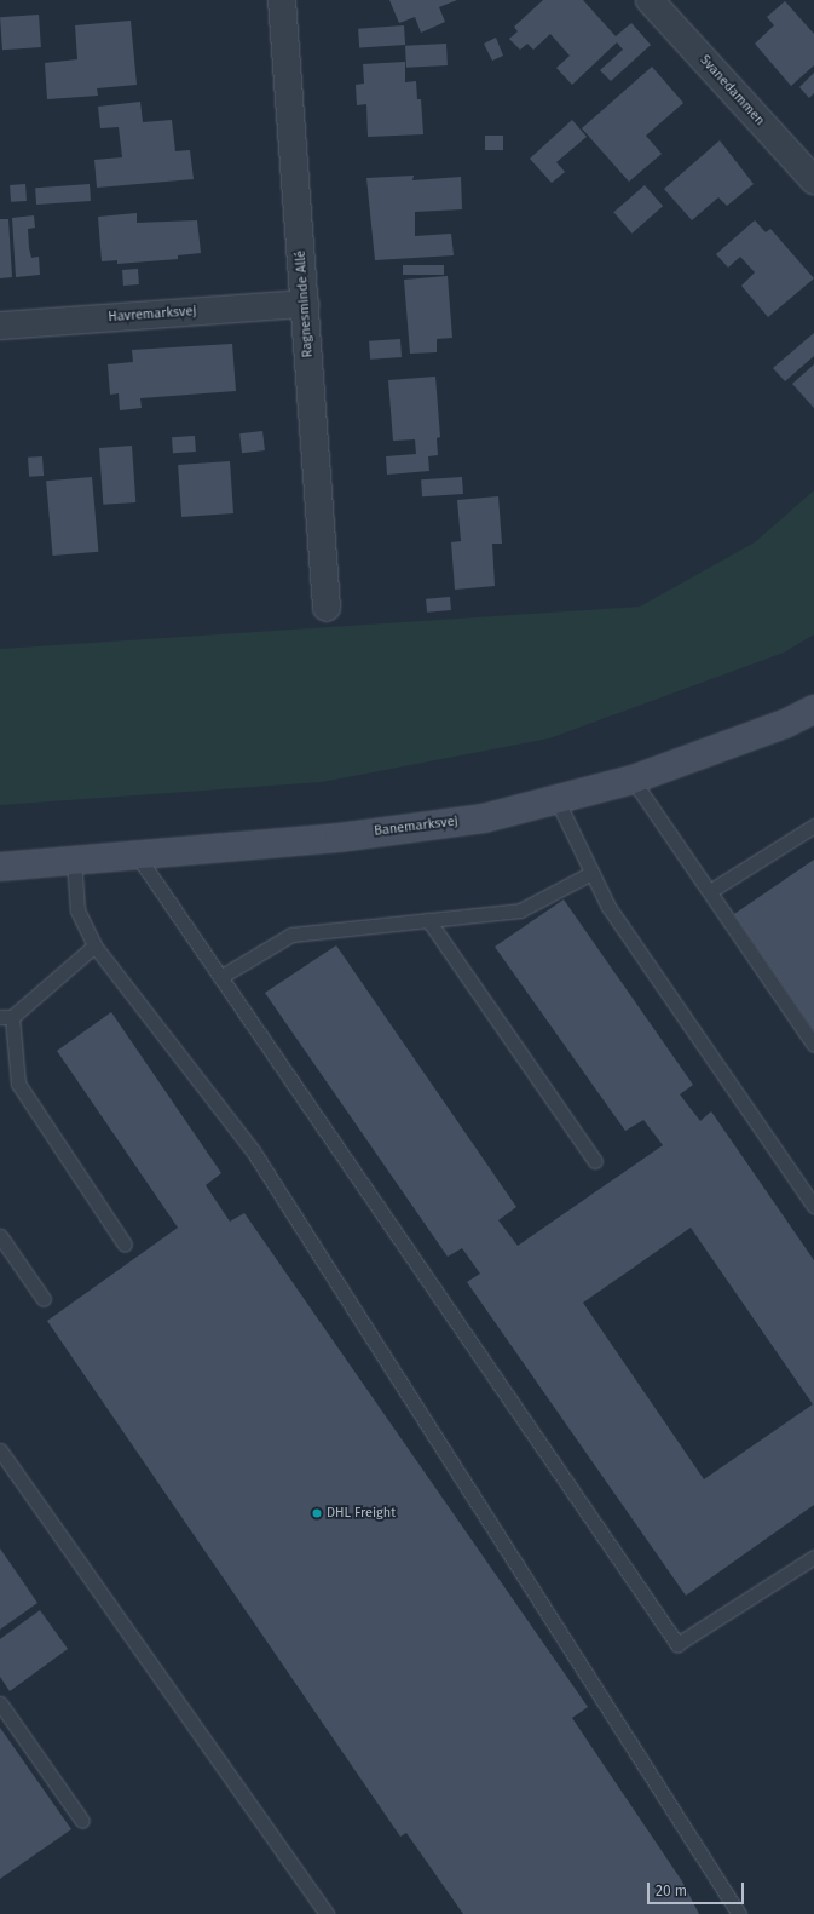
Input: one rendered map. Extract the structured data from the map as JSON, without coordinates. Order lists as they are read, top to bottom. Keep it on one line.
{"streets":{"street":["Svanedammen","Ragnesminde Allé","Havremarksvej","Banemarksvej"]},"crossings":[["Ragnesminde Allé","Havremarksvej"]],"places":["DHL Freight"],"scale_bar":"20 m"}
